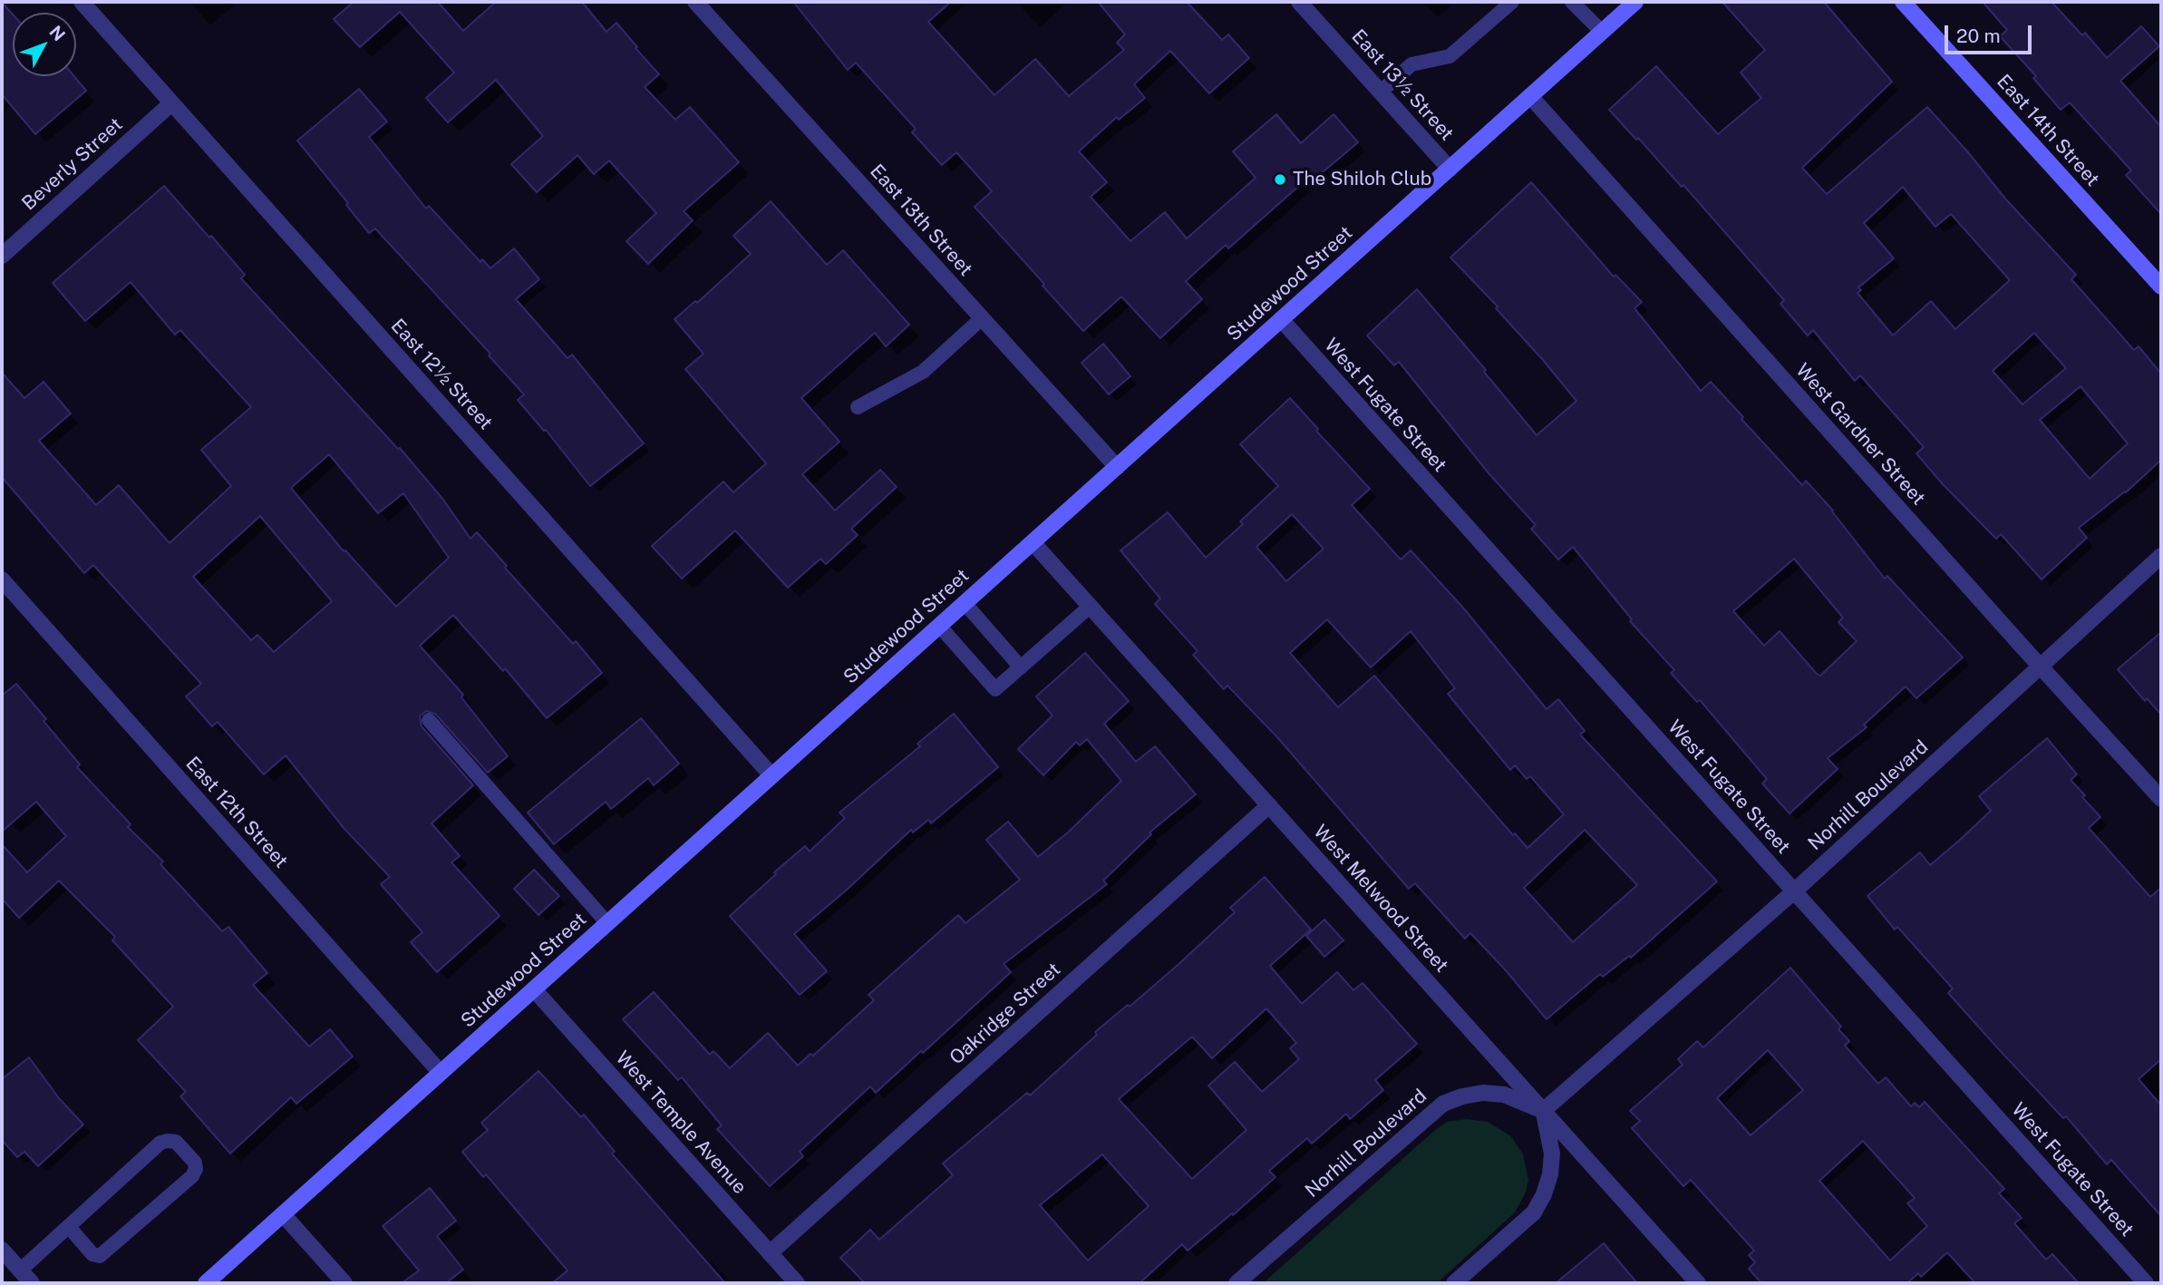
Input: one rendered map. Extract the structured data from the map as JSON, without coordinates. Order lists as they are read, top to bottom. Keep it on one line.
{"streets":{"main road":["East 14th Street","Studewood Street"],"street":["East 13½ Street","Beverly Street","East 13th Street","East 12½ Street","West Fugate Street","West Gardner Street","Norhill Boulevard","East 12th Street","West Melwood Street","Oakridge Street","West Temple Avenue"]},"crossings":[["East 13½ Street","Studewood Street"],["Beverly Street","East 12½ Street"],["East 13th Street","Studewood Street"],["Studewood Street","East 12½ Street"],["Studewood Street","West Fugate Street"],["Studewood Street","West Gardner Street"],["Studewood Street","East 12th Street"],["Studewood Street","West Melwood Street"],["Studewood Street","West Temple Avenue"],["West Fugate Street","Norhill Boulevard"],["West Gardner Street","Norhill Boulevard"],["Norhill Boulevard","West Melwood Street"],["West Melwood Street","Oakridge Street"],["Oakridge Street","West Temple Avenue"]],"places":["The Shiloh Club"],"scale_bar":"20 m","north":"top right"}
